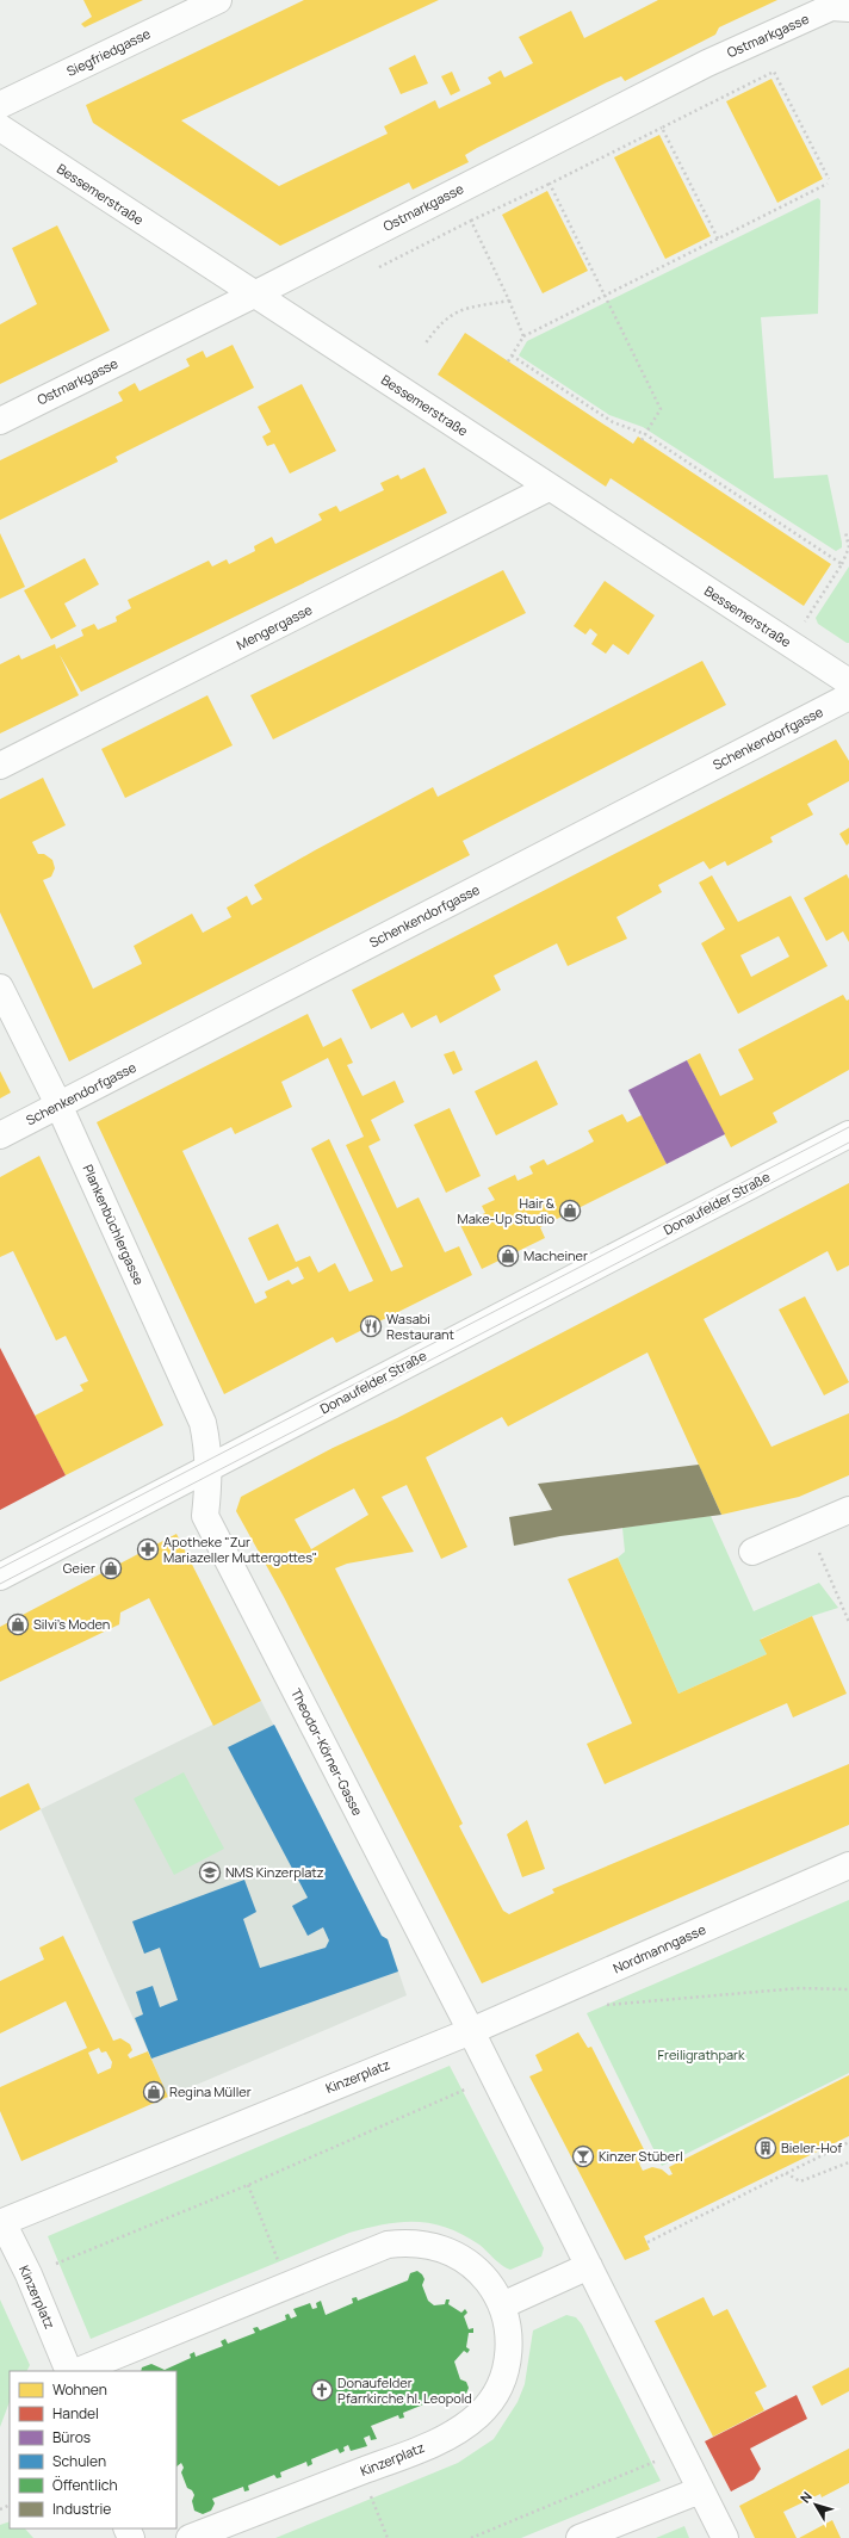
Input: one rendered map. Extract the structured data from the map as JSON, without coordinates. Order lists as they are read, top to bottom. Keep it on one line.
{"streets":{"street":["Ostmarkgasse","Siegfriedgasse","Bessemerstraße","Mengergasse","Schenkendorfgasse","Donaufelder Straße","Plankenbüchlergasse","Theodor-Körner-Gasse","Nordmanngasse","Kinzerplatz"]},"crossings":[["Ostmarkgasse","Bessemerstraße"],["Bessemerstraße","Mengergasse"],["Schenkendorfgasse","Plankenbüchlergasse"],["Donaufelder Straße","Plankenbüchlergasse"],["Donaufelder Straße","Theodor-Körner-Gasse"],["Plankenbüchlergasse","Theodor-Körner-Gasse"],["Theodor-Körner-Gasse","Nordmanngasse"],["Theodor-Körner-Gasse","Kinzerplatz"],["Nordmanngasse","Kinzerplatz"]],"parks":["Freiligrathpark"],"places":{"shop":["Hair & Make-Up Studio","Macheiner","Geier","Silvi's Moden","Regina Müller"],"restaurant":["Wasabi Restaurant"],"pharmacy":["Apotheke \"Zur Mariazeller Muttergottes\""],"school or university":["NMS Kinzerplatz"],"building":["Bieler-Hof"],"bar":["Kinzer Stüberl"],"church":["Donaufelder Pfarrkirche hl. Leopold"]},"legend":["Wohnen","Handel","Büros","Schulen","Öffentlich","Industrie"],"north":"top left"}
